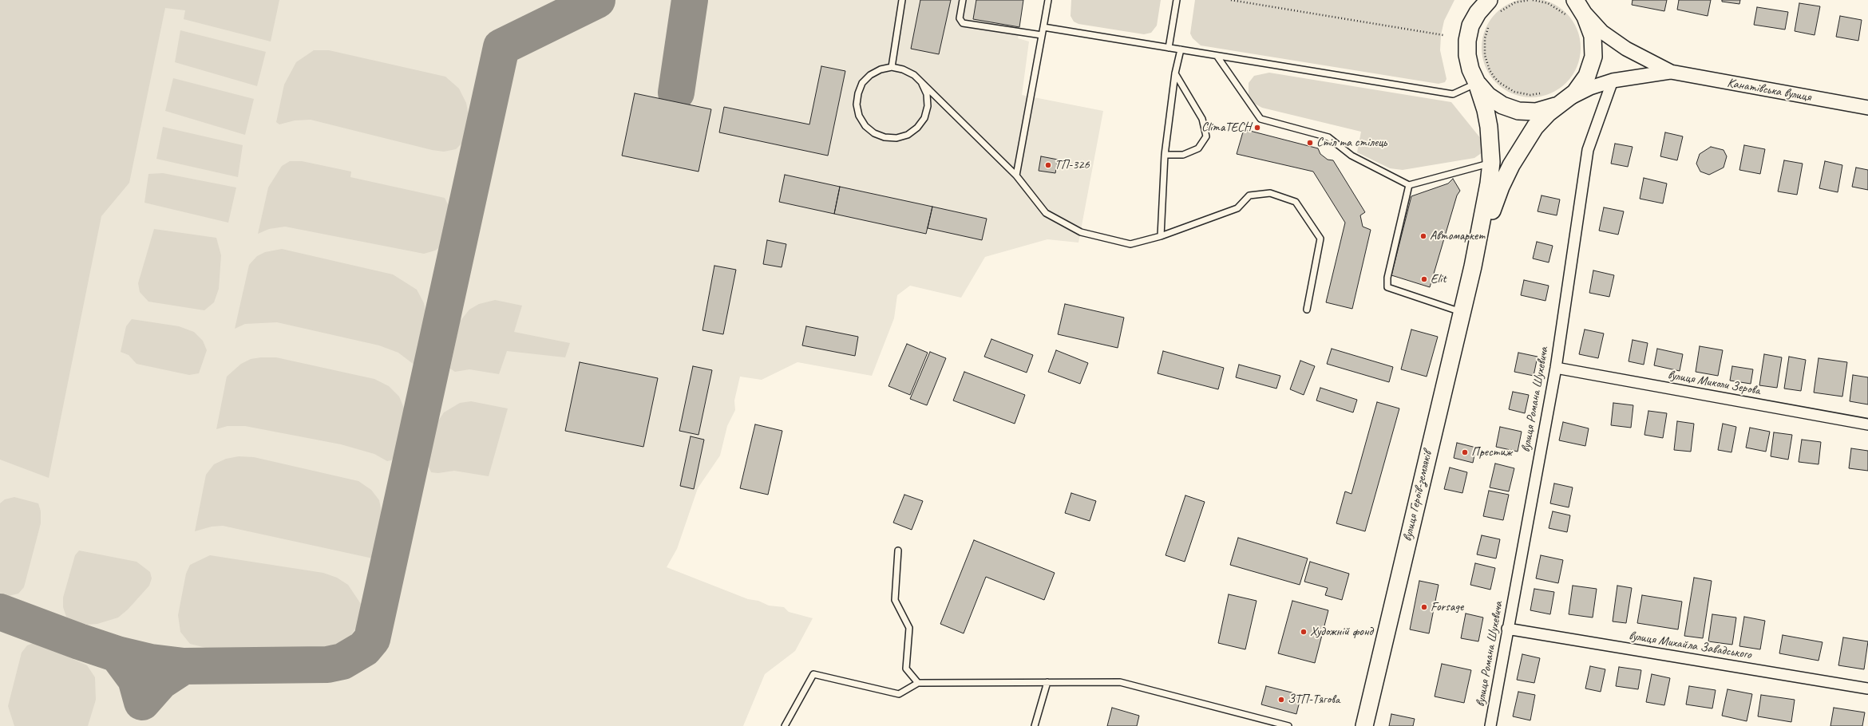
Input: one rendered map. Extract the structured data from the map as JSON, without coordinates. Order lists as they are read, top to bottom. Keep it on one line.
{"streets":{"main road":["вулиця Героїв-земляків"],"street":["Канатівська вулиця","вулиця Миколи Зерова","вулиця Романа Шухевича","вулиця Михайла Завадського"]},"crossings":[["вулиця Миколи Зерова","вулиця Романа Шухевича"],["вулиця Романа Шухевича","вулиця Михайла Завадського"]],"places":["ClimaTECH","Стіл та стілець","ТП-326","Автомаркет","Elit","Престиж","Forsage","Художній фонд","ЗТП-Тягова"]}
